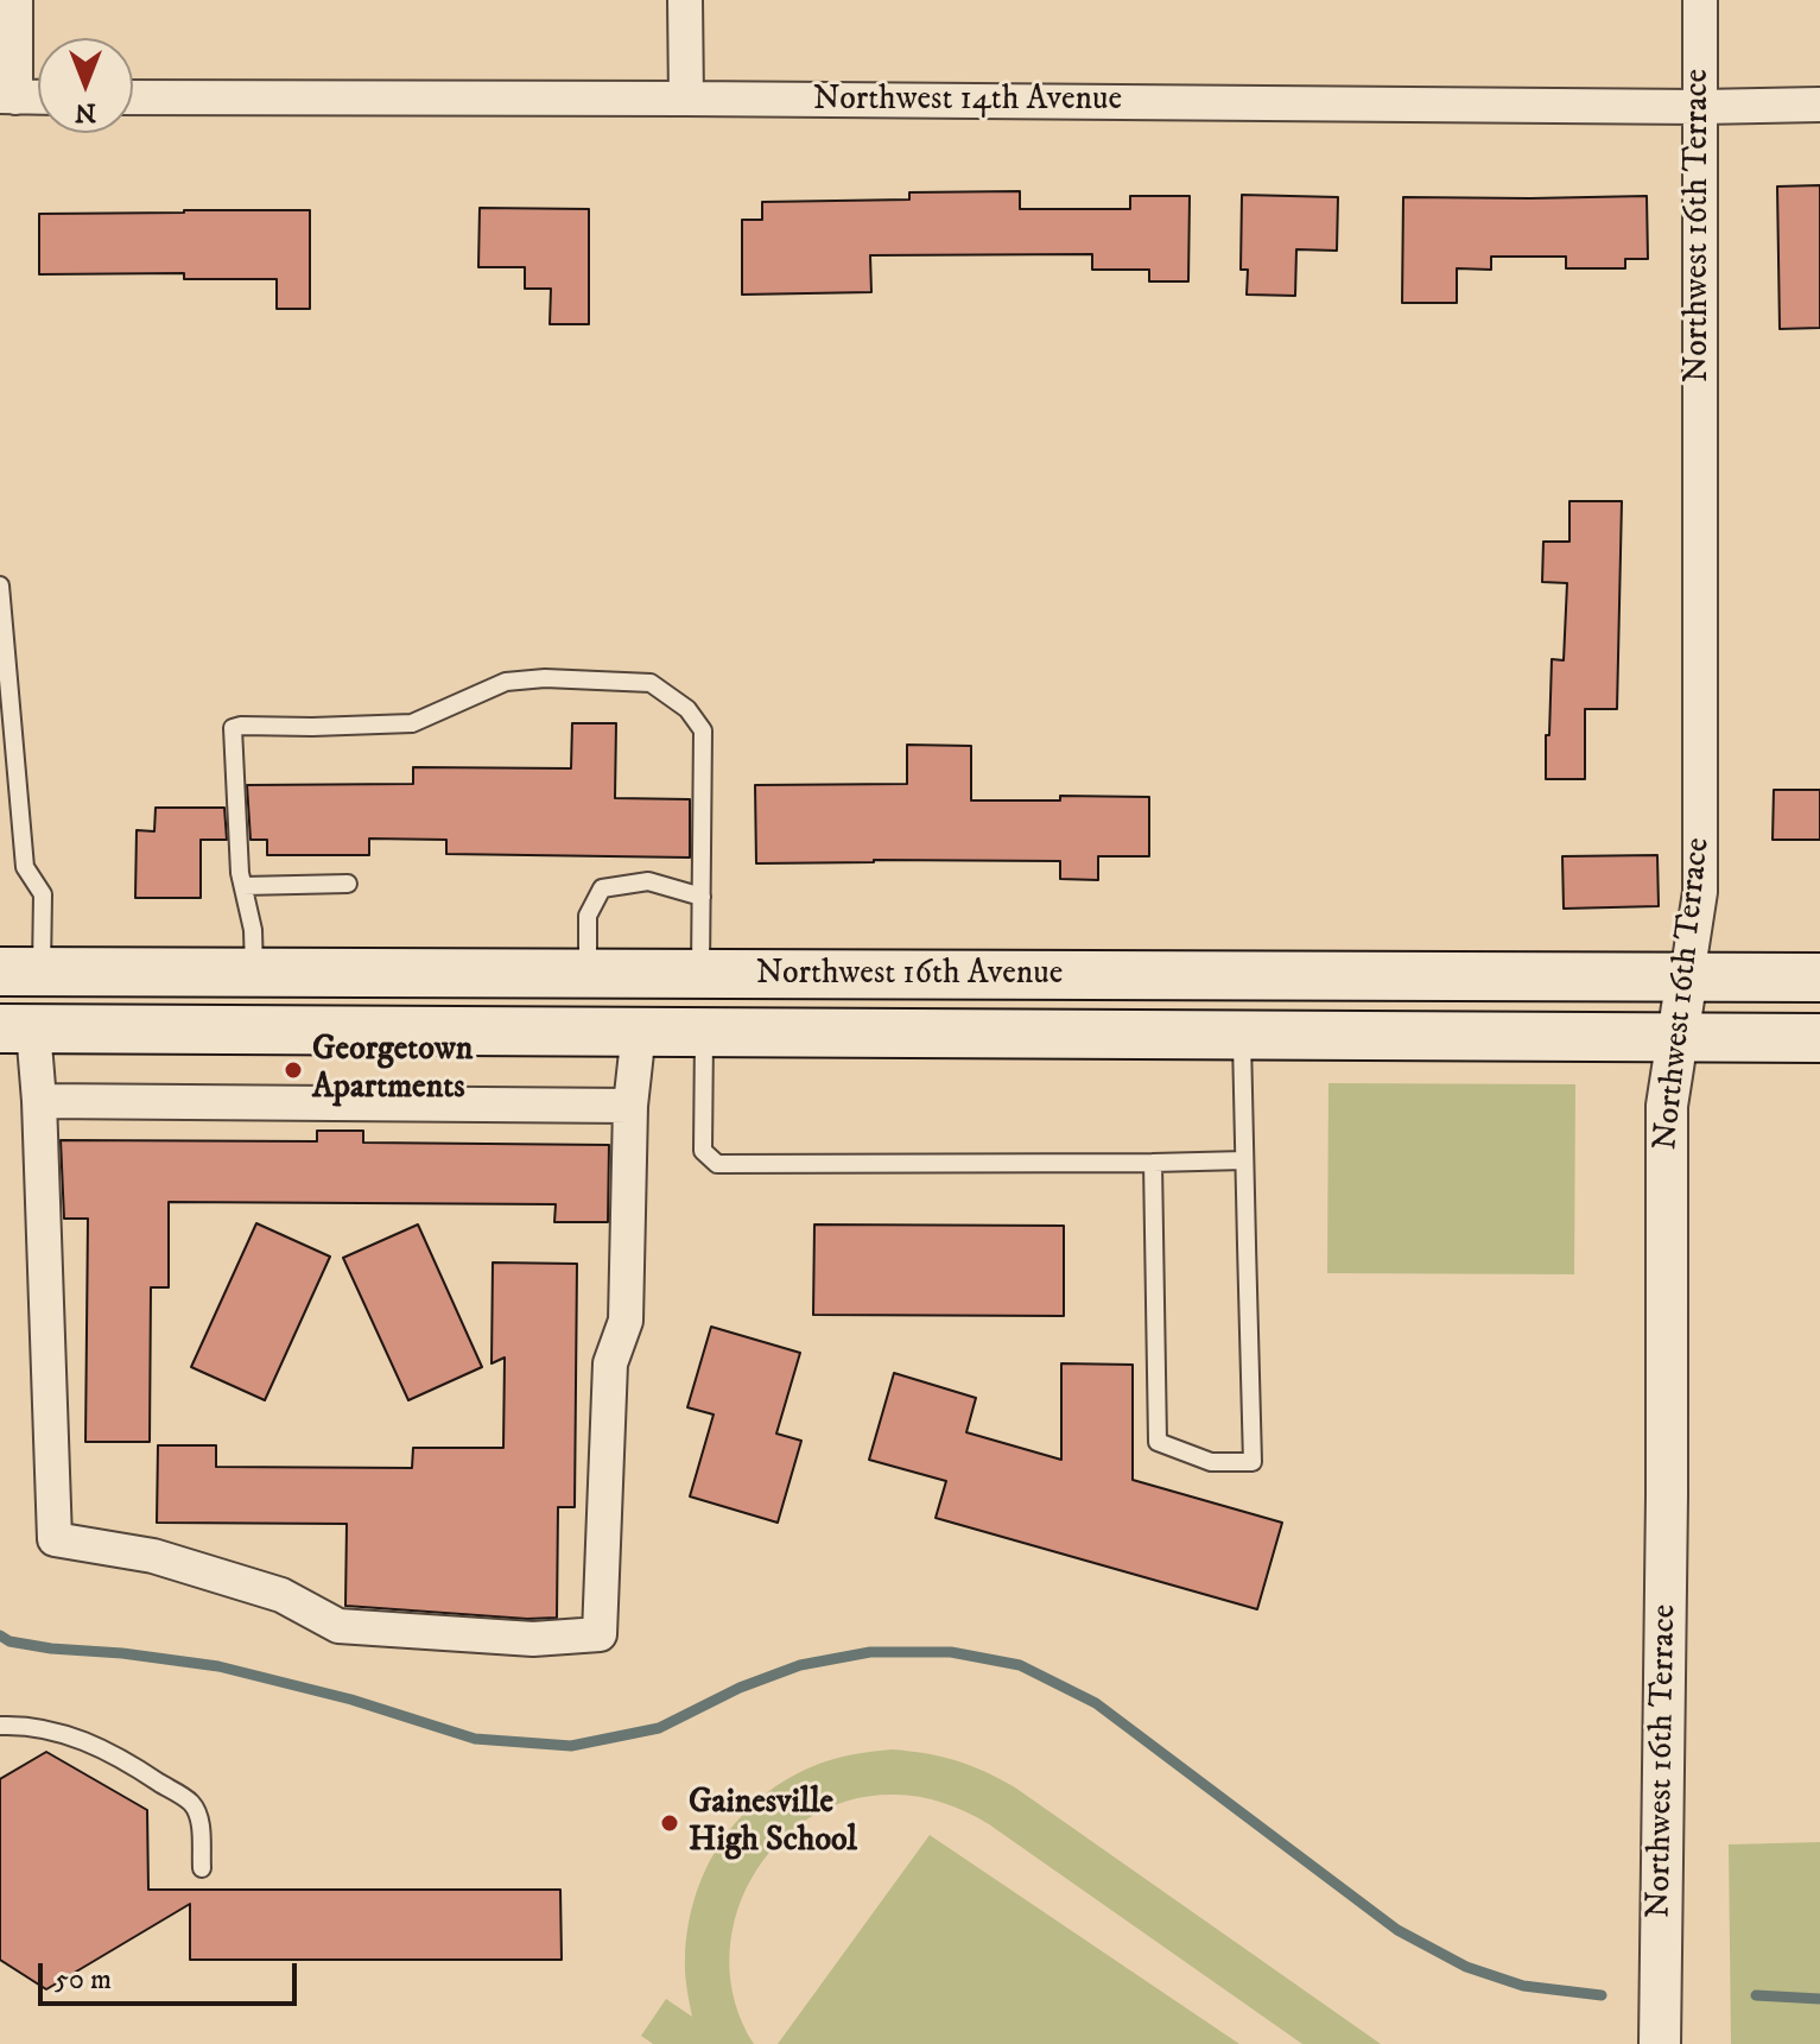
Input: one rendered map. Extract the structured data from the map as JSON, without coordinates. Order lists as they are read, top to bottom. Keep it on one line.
{"streets":{"main road":["Northwest 16th Avenue"],"street":["Northwest 14th Avenue","Northwest 16th Terrace"]},"crossings":[["Northwest 14th Avenue","Northwest 16th Terrace"],["Northwest 16th Terrace","Northwest 16th Avenue"]],"places":["Georgetown Apartments","Gainesville High School"],"scale_bar":"50 m","north":"bottom"}
